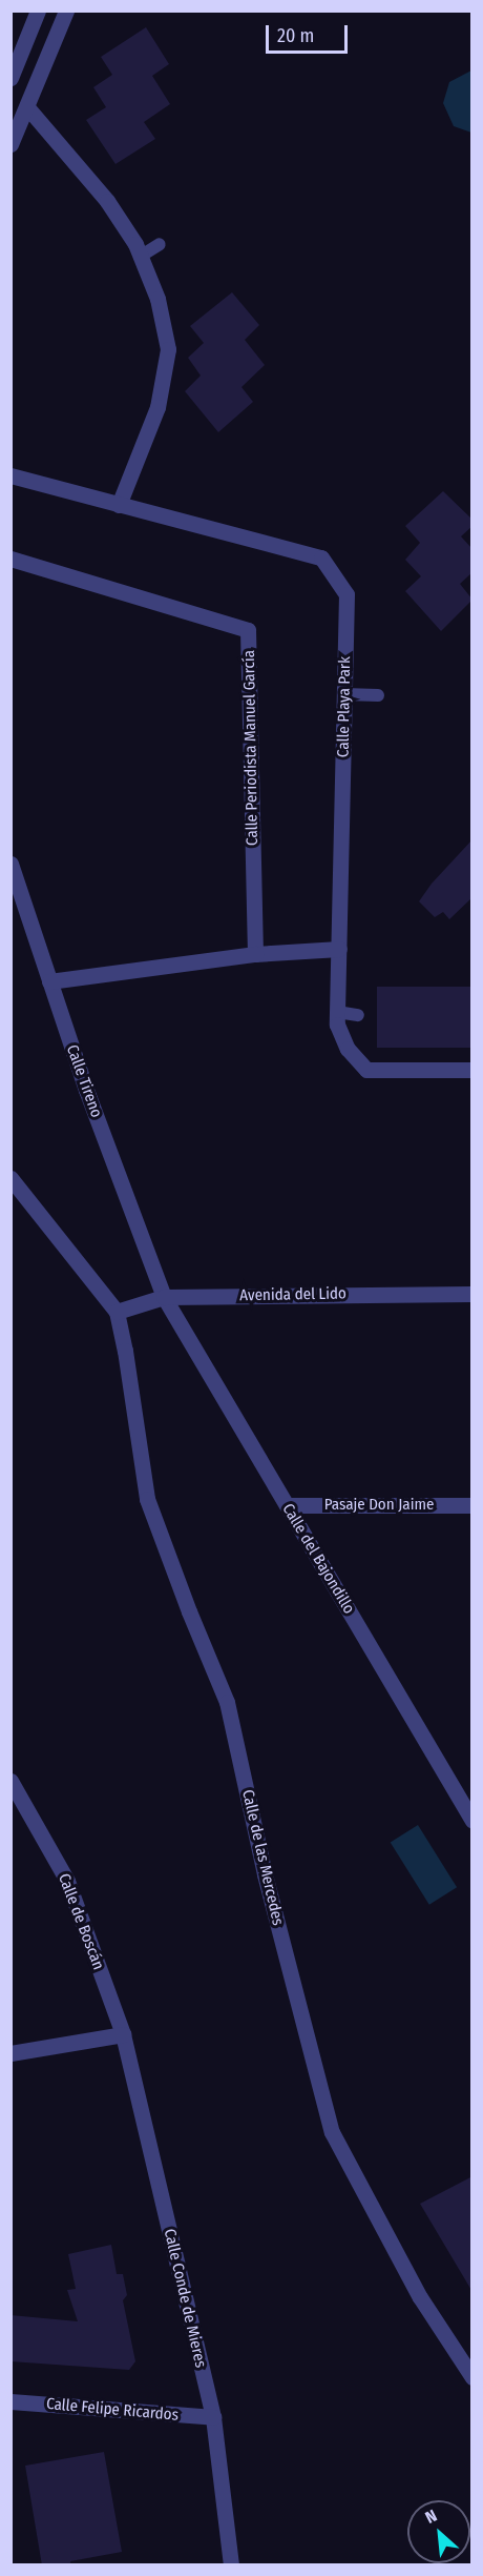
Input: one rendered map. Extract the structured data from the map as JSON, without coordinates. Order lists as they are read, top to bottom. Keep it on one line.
{"streets":{"street":["Calle Playa Park","Calle Periodista Manuel García","Calle Tireno","Avenida del Lido","Pasaje Don Jaime","Calle del Bajondillo","Calle de las Mercedes","Calle de Boscán","Calle Conde de Mieres","Calle Felipe Ricardos"]},"crossings":[["Calle Tireno","Avenida del Lido"],["Calle Tireno","Calle del Bajondillo"],["Avenida del Lido","Calle del Bajondillo"],["Avenida del Lido","Calle de las Mercedes"],["Pasaje Don Jaime","Calle del Bajondillo"],["Calle de Boscán","Calle Conde de Mieres"],["Calle Conde de Mieres","Calle Felipe Ricardos"]],"scale_bar":"20 m","north":"top left"}
